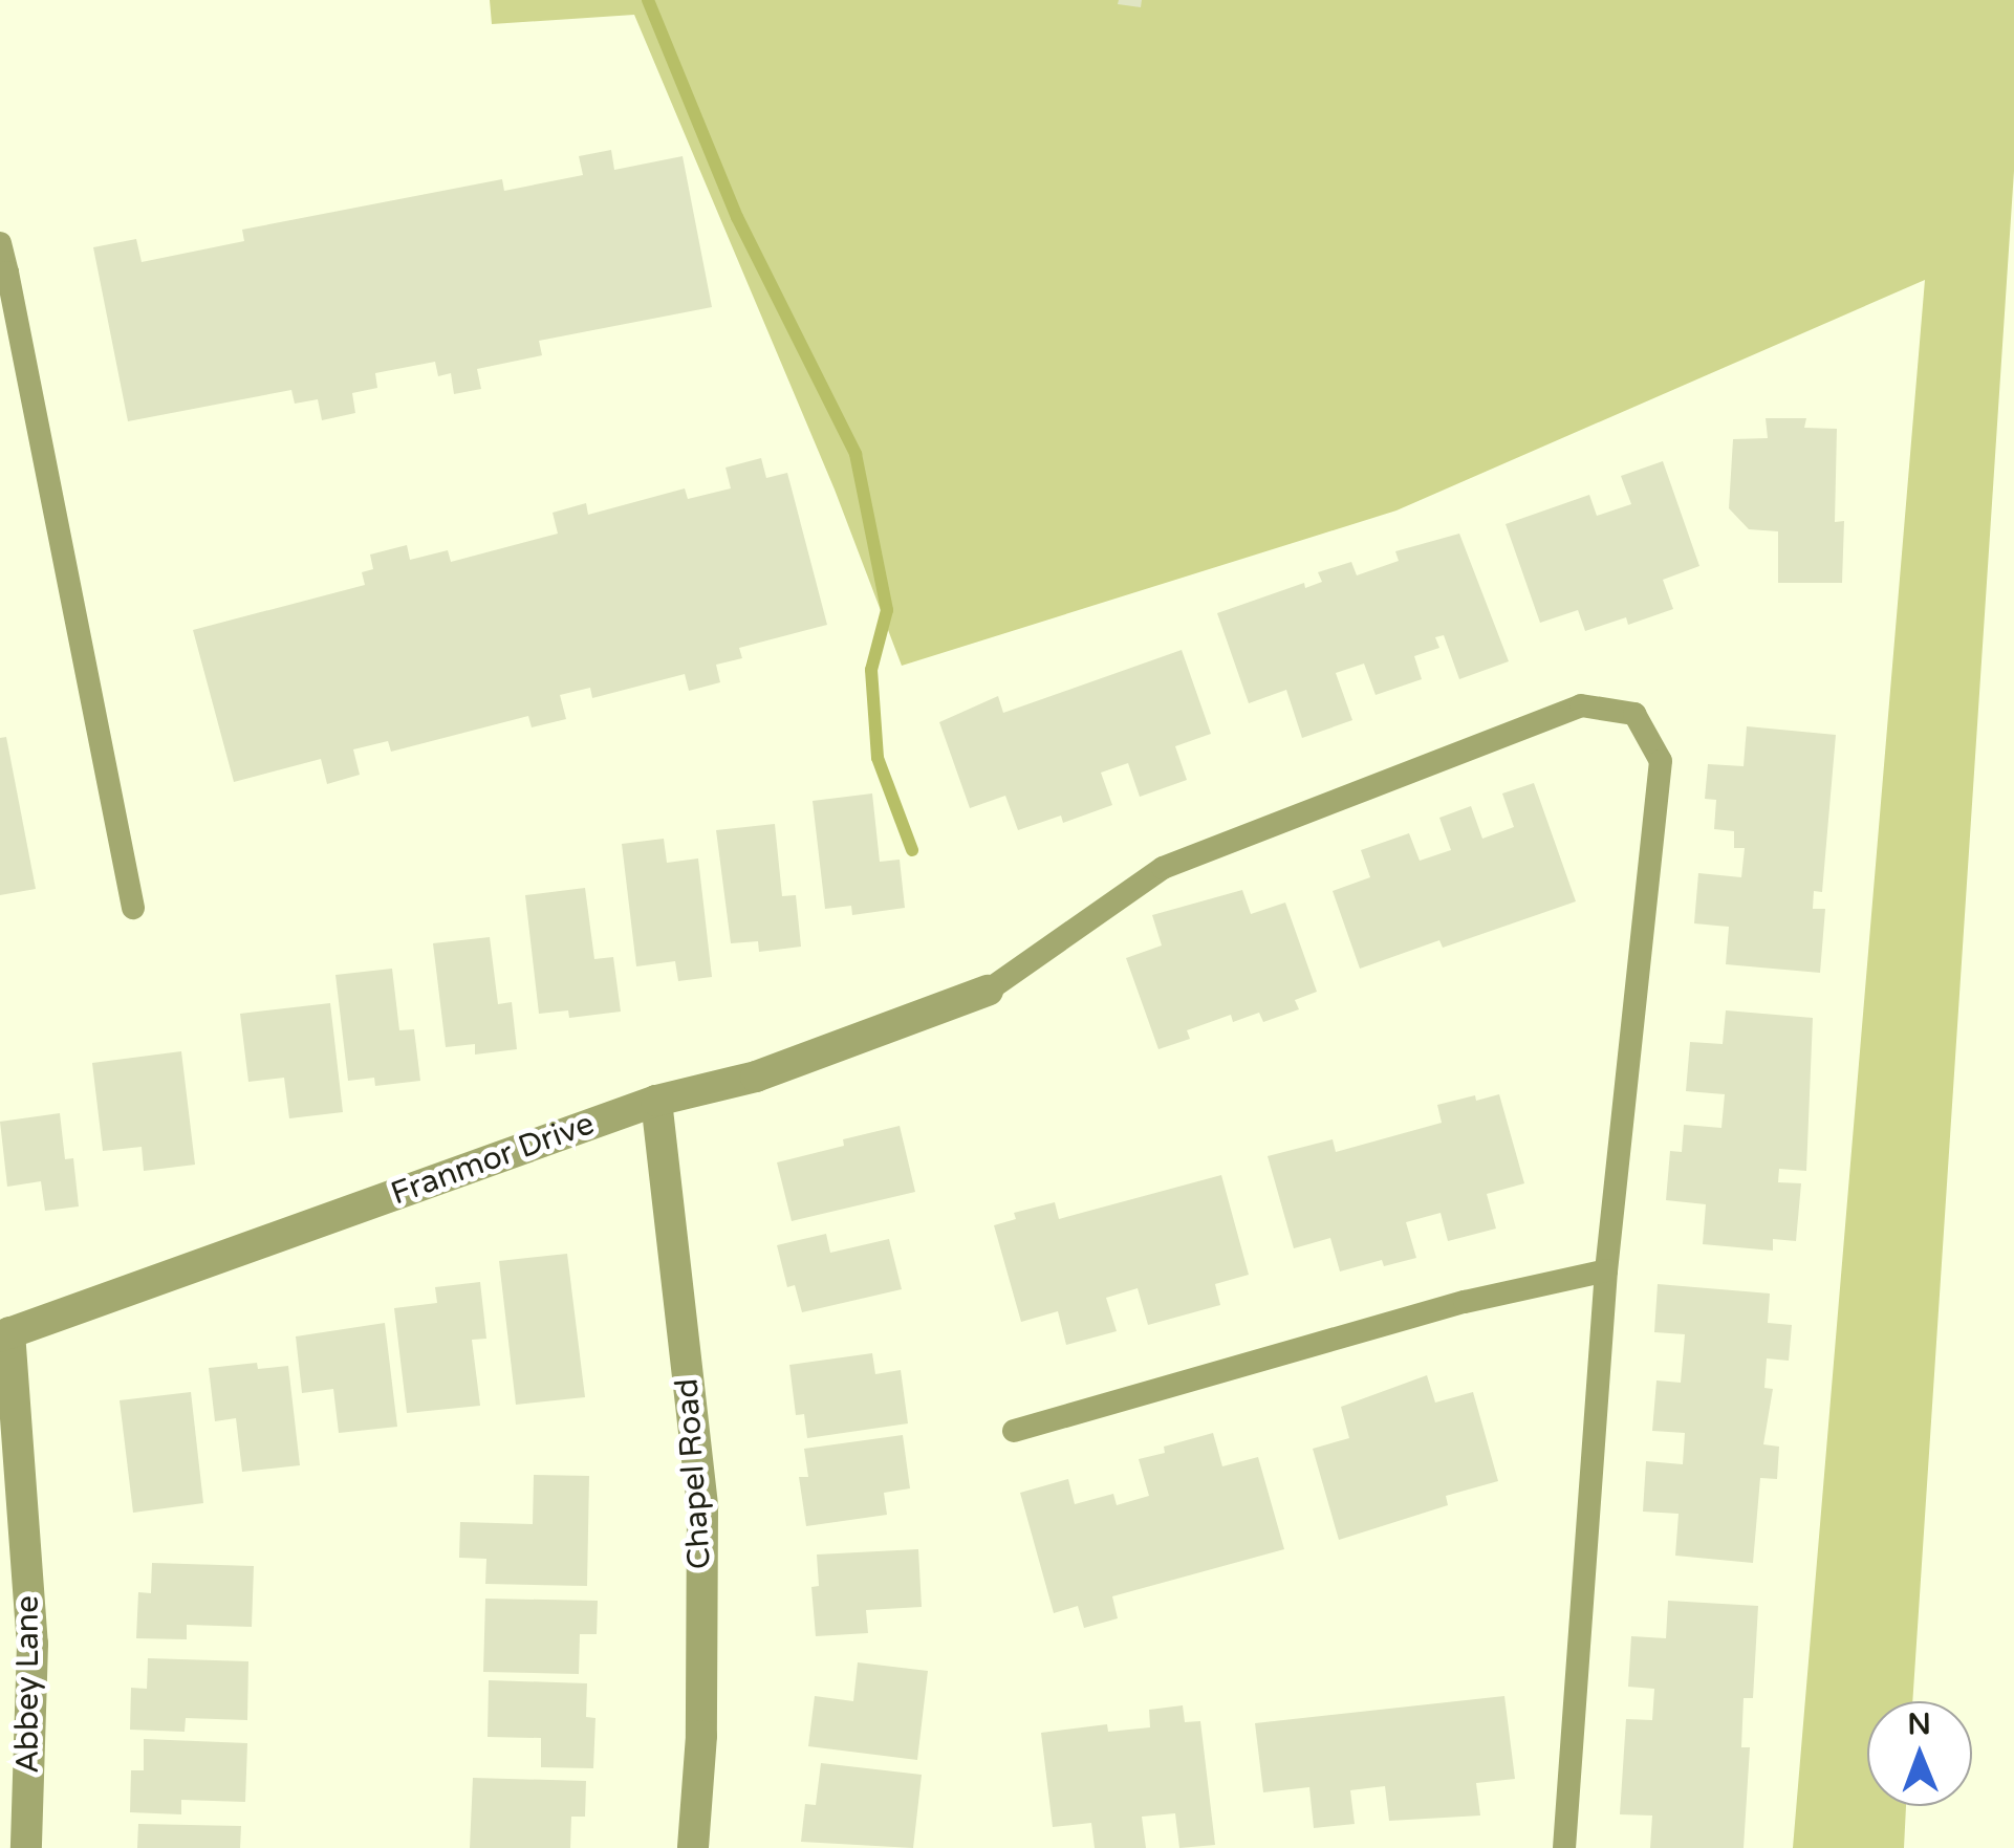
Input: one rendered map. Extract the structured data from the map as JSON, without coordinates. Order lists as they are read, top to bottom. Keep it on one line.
{"streets":{"street":["Franmor Drive","Chapel Road","Abbey Lane"]},"crossings":[["Franmor Drive","Chapel Road"],["Franmor Drive","Abbey Lane"]],"north":"top"}
